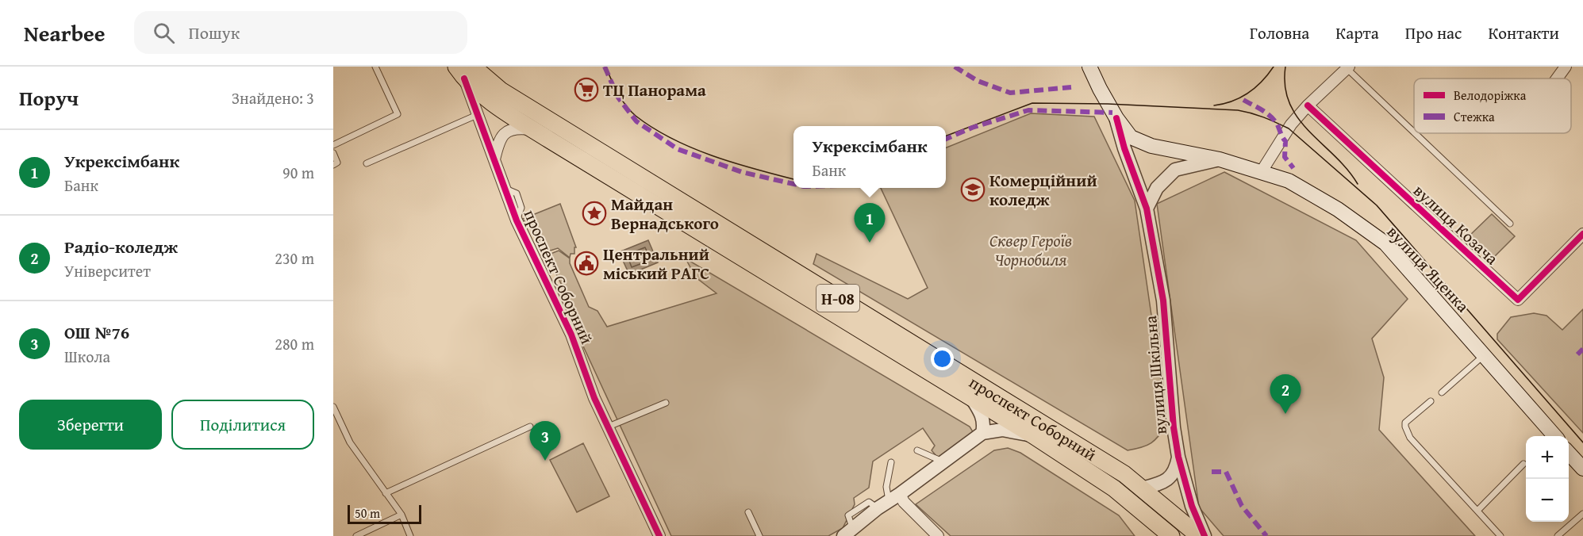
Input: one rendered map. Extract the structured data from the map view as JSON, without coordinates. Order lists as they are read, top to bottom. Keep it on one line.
{"streets":{"main road":["вулиця Яценка","проспект Соборний","Н-08"],"street":["вулиця Козача","вулиця Шкільна"]},"crossings":[["вулиця Яценка","вулиця Шкільна"],["проспект Соборний","вулиця Шкільна"]],"parks":["Сквер Героїв Чорнобиля"],"places":{"supermarket":["ТЦ Панорама"],"school or university":["Комерційний коледж"],"place":["Майдан Вернадського"],"public building":["Центральний міський РАГС"]},"legend":["Велодоріжка","Стежка"],"scale_bar":"50 m","page":{"header":"Nearbee","search":"Пошук","nav":["Головна","Карта","Про нас","Контакти"],"heading":["Поруч","Знайдено: 3"],"popup":["Укрексімбанк","Банк"],"list":[{"mark":"1","name":"Укрексімбанк","note":"Банк","value":"90 m"},{"mark":"2","name":"Радіо-коледж","note":"Університет","value":"230 m"},{"mark":"3","name":"ОШ №76","note":"Школа","value":"280 m"}],"pins":["1","2","3"],"buttons":["Зберегти","Поділитися"],"map_buttons":["+","−"],"scale":"50 m"}}
